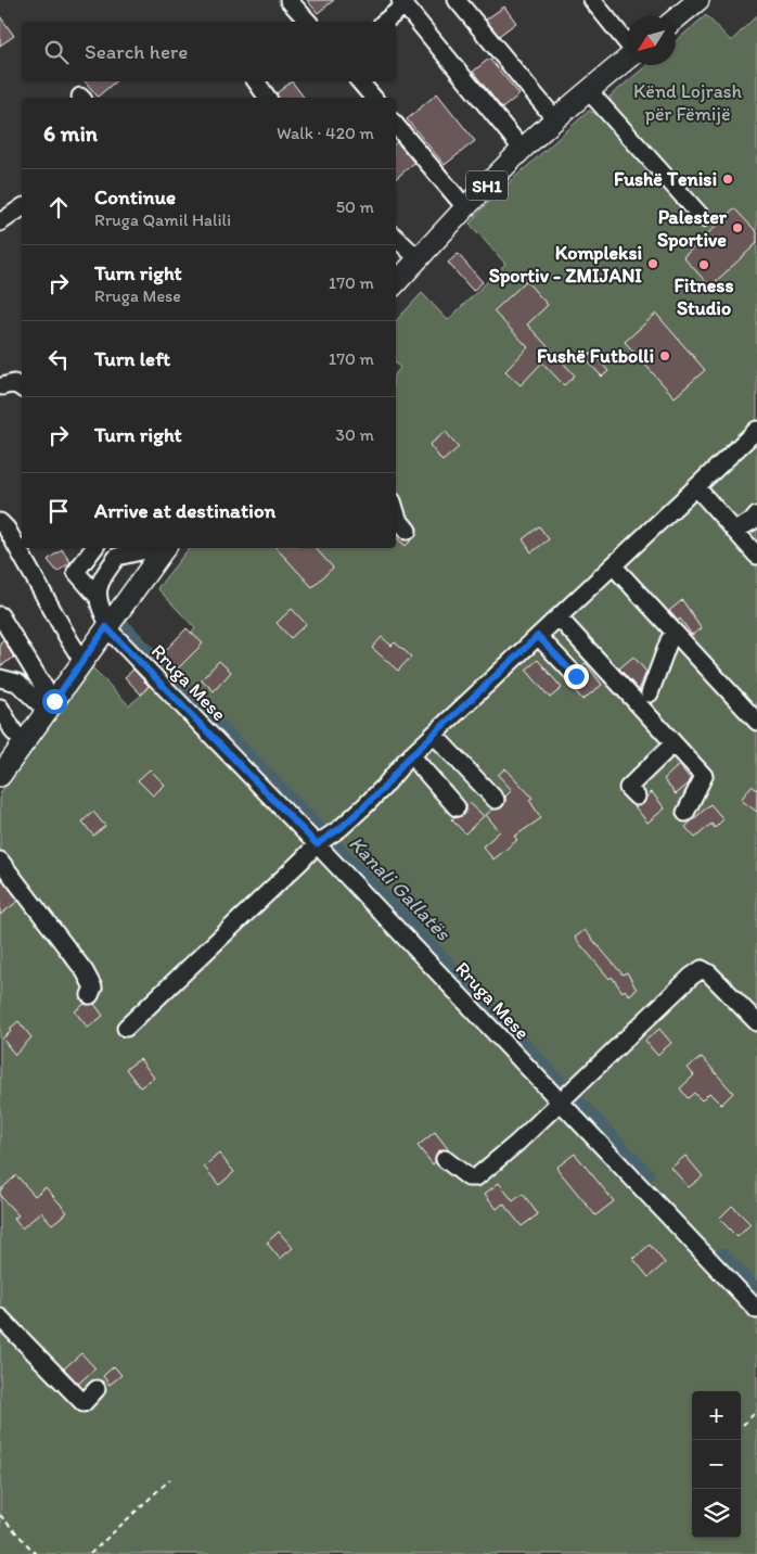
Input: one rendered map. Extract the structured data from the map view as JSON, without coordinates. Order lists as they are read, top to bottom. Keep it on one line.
{"streets":{"main road":["SH1"],"street":["Rruga Mese"]},"water":["Kanali Gallatës"],"parks":["Kënd Lojrash për Fëmijë"],"places":["Fushë Tenisi","Palester Sportive","Kompleksi Sportiv - ZMIJANI","Fitness Studio","Fushë Futbolli"],"north":"bottom left","page":{"search":"Search here","heading":["6 min","Walk · 420 m"],"list":[["Continue","Rruga Qamil Halili","50 m"],["Turn right","Rruga Mese","170 m"],["Turn left","170 m"],["Turn right","30 m"],"Arrive at destination"],"map_buttons":["+","−"]}}
